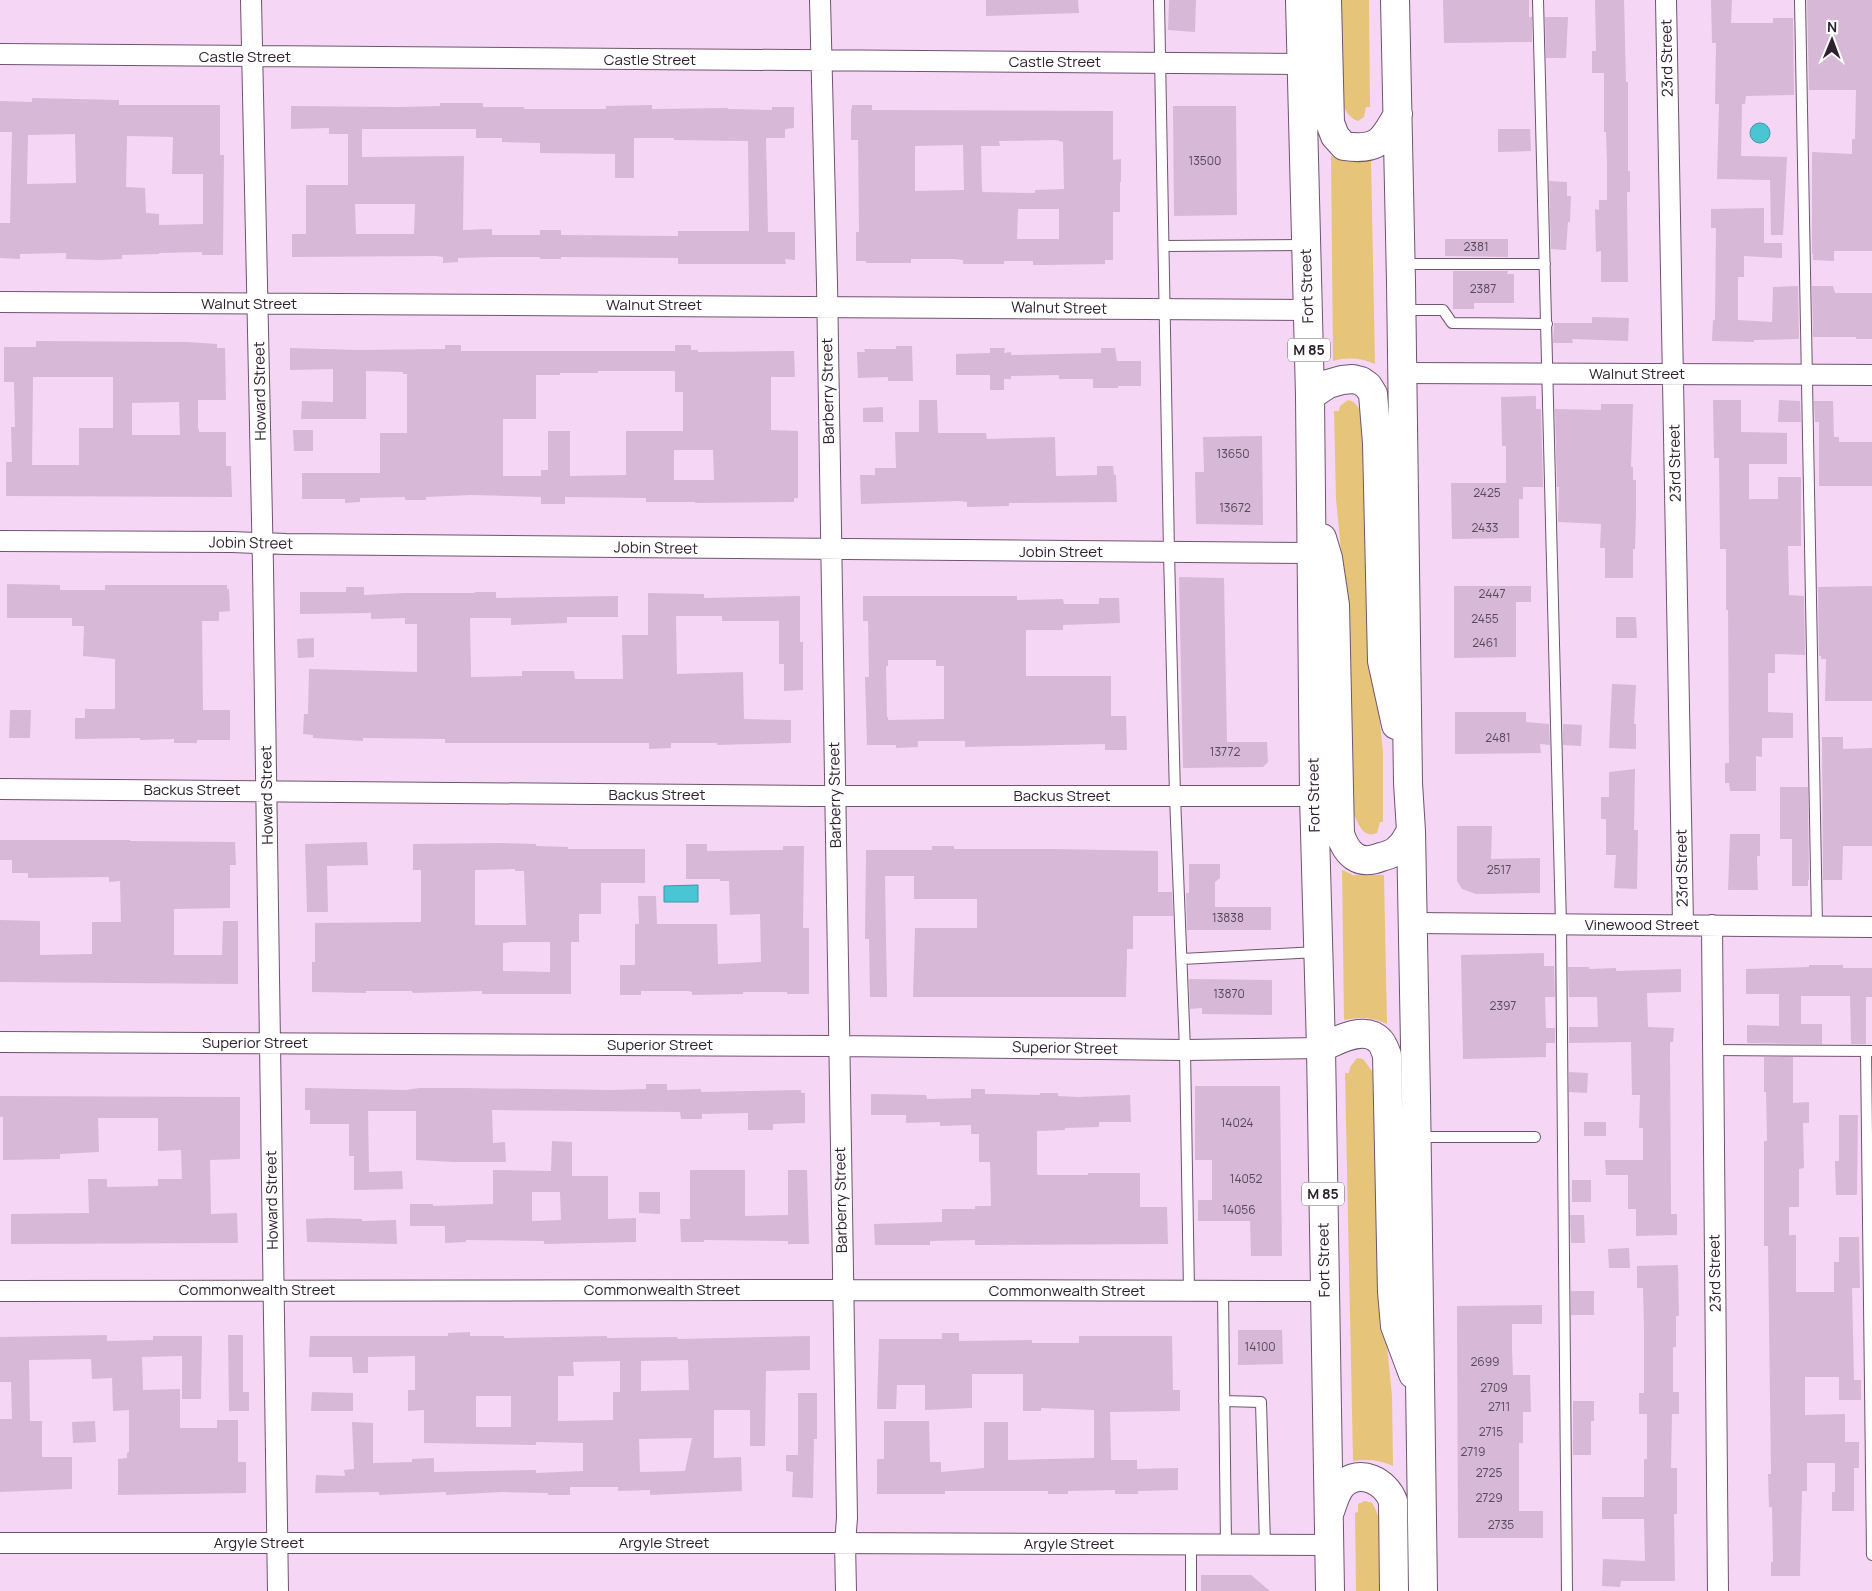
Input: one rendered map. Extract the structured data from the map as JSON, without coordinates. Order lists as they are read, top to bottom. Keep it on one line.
{"streets":{"main road":["Fort Street","M 85"],"street":["Castle Street","23rd Street","Walnut Street","Howard Street","Barberry Street","Jobin Street","Backus Street","Vinewood Street","Superior Street","Commonwealth Street","Argyle Street"]},"crossings":[["Castle Street","Fort Street"],["Castle Street","Howard Street"],["Castle Street","Barberry Street"],["23rd Street","Walnut Street"],["23rd Street","Vinewood Street"],["Fort Street","Walnut Street"],["Fort Street","Jobin Street"],["Fort Street","Backus Street"],["Fort Street","Superior Street"],["Fort Street","Commonwealth Street"],["Fort Street","Argyle Street"],["Walnut Street","Howard Street"],["Walnut Street","Barberry Street"],["Howard Street","Jobin Street"],["Howard Street","Backus Street"],["Howard Street","Superior Street"],["Howard Street","Commonwealth Street"],["Howard Street","Argyle Street"],["Barberry Street","Jobin Street"],["Barberry Street","Backus Street"],["Barberry Street","Superior Street"],["Barberry Street","Commonwealth Street"],["Barberry Street","Argyle Street"]],"house_numbers":["13500","2381","2387","13650","2425","13672","2433","2447","2455","2461","2481","13772","2517","13838","13870","2397","14024","14052","14056","14100","2699","2709","2711","2715","2719","2725","2729","2735"],"north":"top"}
